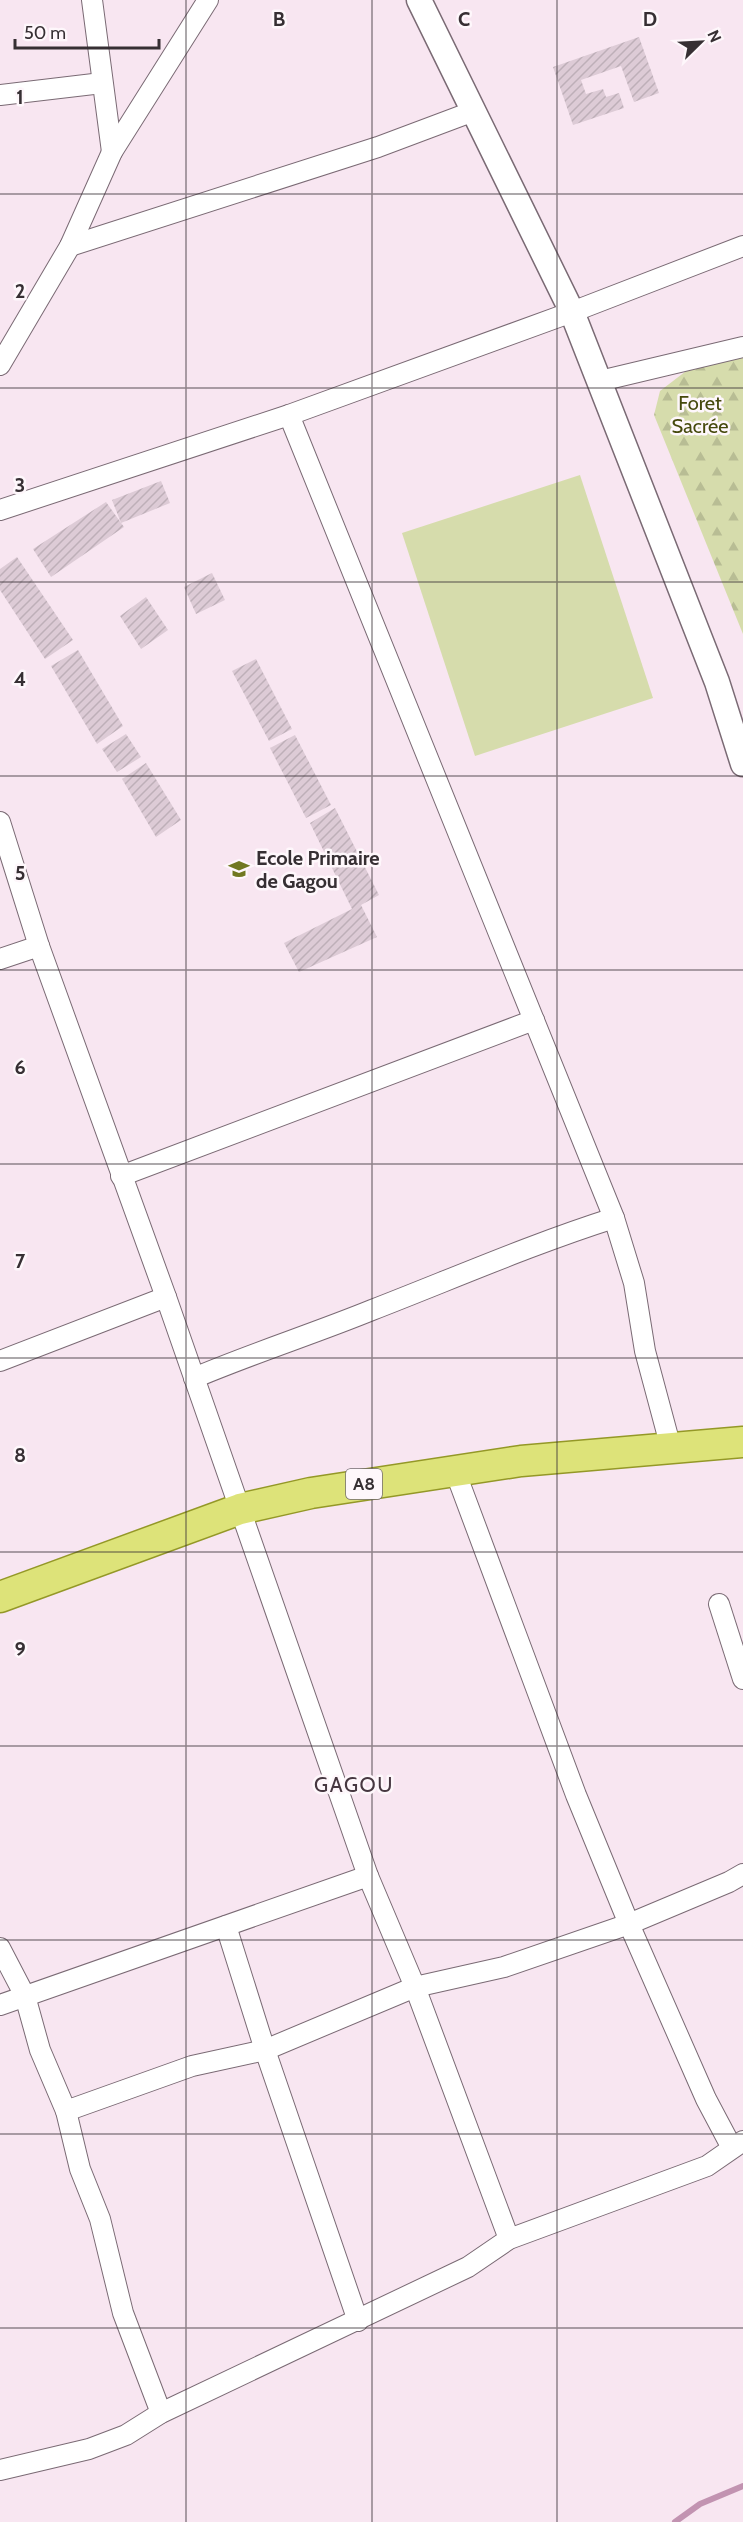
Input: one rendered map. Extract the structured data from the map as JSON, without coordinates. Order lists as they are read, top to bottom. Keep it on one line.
{"streets":{"main road":["A8"]},"districts":["GAGOU"],"parks":["Foret Sacrée"],"places":{"school or university":["Ecole Primaire de Gagou"]},"scale_bar":"50 m","north":"top right","grid":{"columns":["B","C","D"],"rows":["1","2","3","4","5","6","7","8","9"]}}
